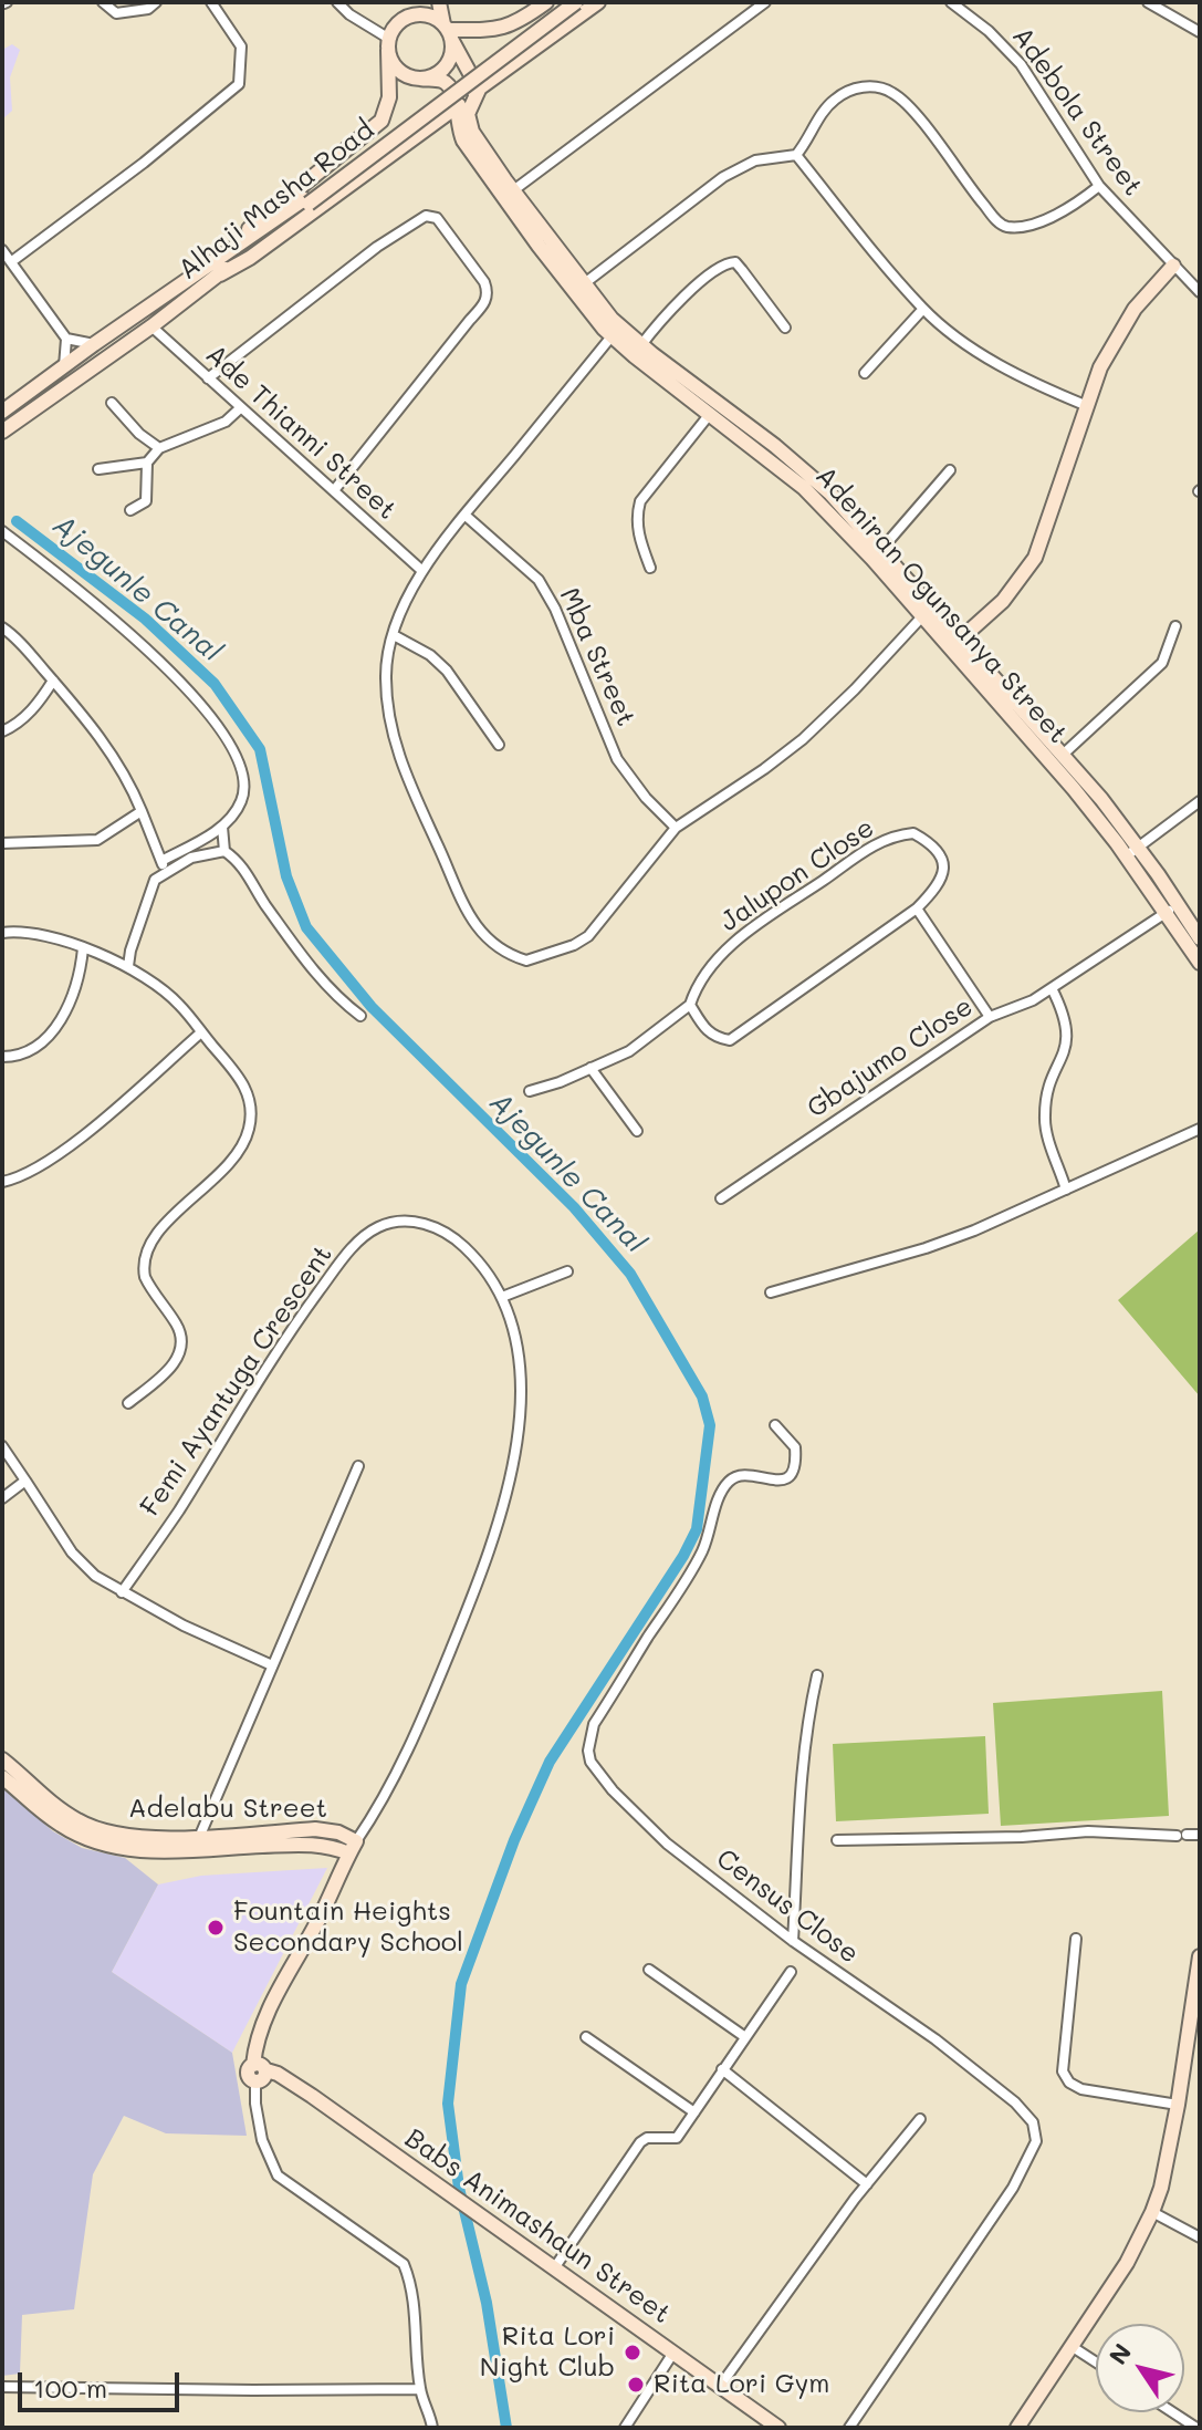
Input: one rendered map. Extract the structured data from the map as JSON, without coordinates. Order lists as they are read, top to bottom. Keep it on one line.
{"streets":{"main road":["Alhaji Masha Road","Adeniran Ogunsanya Street","Adelabu Street","Babs Animashaun Street"],"street":["Adebola Street","Ade Thianni Street","Mba Street","Jalupon Close","Gbajumo Close","Femi Ayantuga Crescent","Census Close"]},"crossings":[["Alhaji Masha Road","Ade Thianni Street"],["Adeniran Ogunsanya Street","Gbajumo Close"],["Femi Ayantuga Crescent","Adelabu Street"],["Adelabu Street","Babs Animashaun Street"]],"water":["Ajegunle Canal"],"places":["Fountain Heights Secondary School","Rita Lori Night Club","Rita Lori Gym"],"scale_bar":"100 m","north":"top left"}
